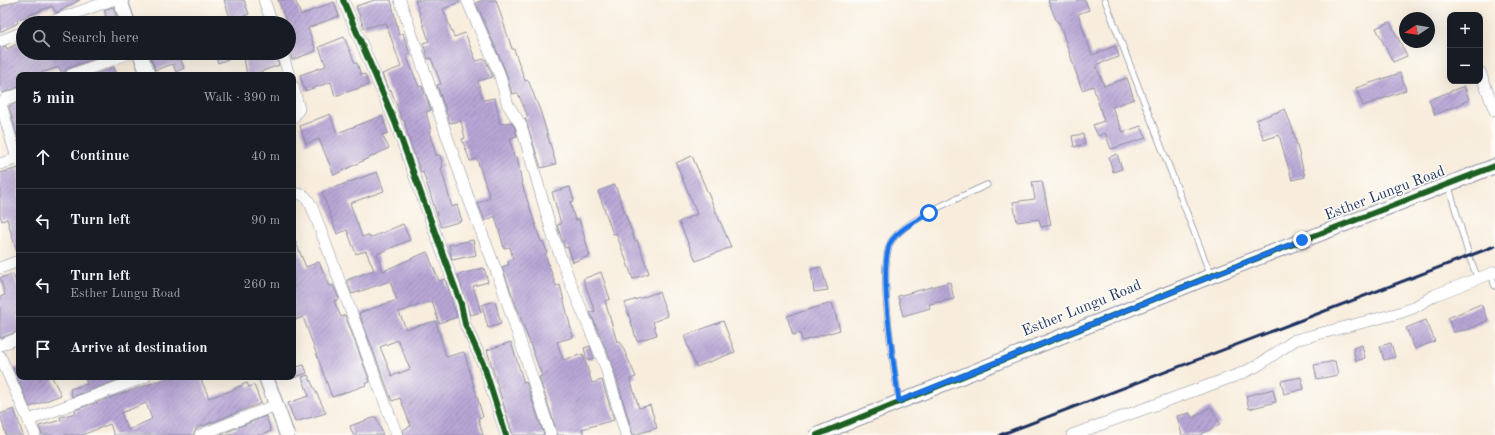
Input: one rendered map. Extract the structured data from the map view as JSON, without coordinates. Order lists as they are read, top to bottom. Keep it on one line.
{"streets":{"street":["Esther Lungu Road"]},"north":"left","page":{"map_buttons":["+","−"],"search":"Search here","heading":["5 min","Walk · 390 m"],"list":[["Continue","40 m"],["Turn left","90 m"],["Turn left","Esther Lungu Road","260 m"],"Arrive at destination"]}}
